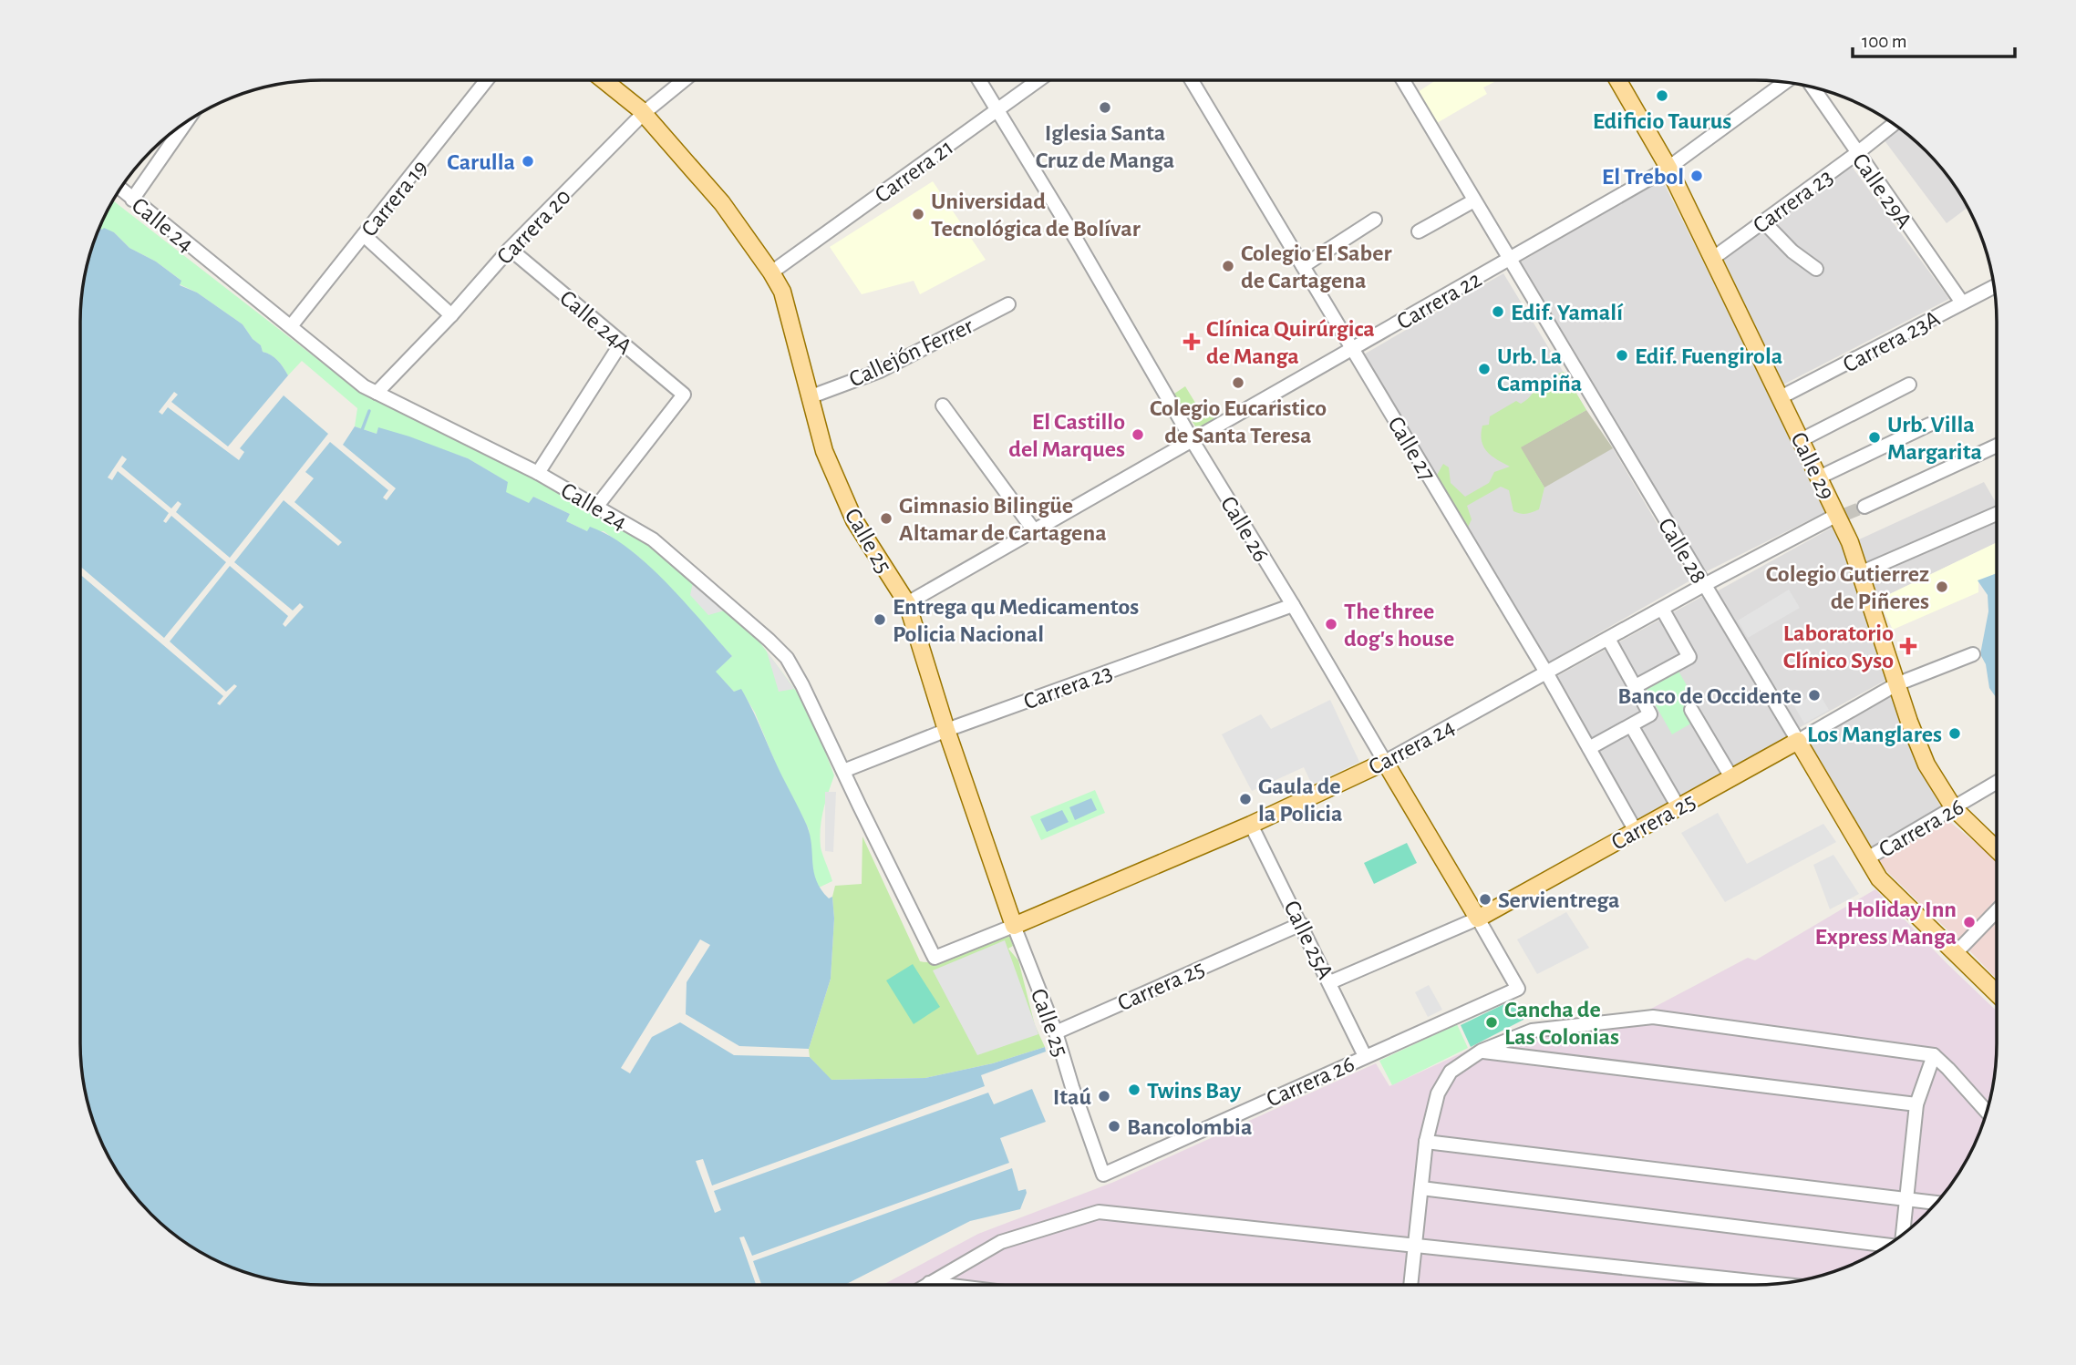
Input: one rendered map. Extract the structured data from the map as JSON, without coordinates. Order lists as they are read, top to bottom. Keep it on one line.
{"streets":{"main road":["Calle 29","Calle 26","Calle 25","Calle 28","Carrera 24","Carrera 25"],"street":["Carrera 21","Calle 29A","Carrera 19","Carrera 23","Calle 24","Carrera 20","Carrera 22","Calle 24A","Carrera 23A","Callejón Ferrer","Calle 27","Carrera 26","Calle 25A"]},"crossings":[["Carrera 21","Calle 26"],["Carrera 21","Calle 25"],["Calle 29A","Carrera 23"],["Calle 29A","Carrera 23A"],["Carrera 19","Calle 24"],["Carrera 23","Calle 24"],["Carrera 23","Calle 29"],["Carrera 23","Calle 26"],["Carrera 23","Calle 25"],["Calle 24","Carrera 20"],["Calle 24","Calle 24A"],["Calle 24","Carrera 24"],["Carrera 20","Calle 24A"],["Carrera 20","Calle 25"],["Carrera 22","Calle 27"],["Carrera 22","Calle 29"],["Carrera 22","Calle 26"],["Carrera 22","Calle 25"],["Carrera 22","Calle 28"],["Carrera 23A","Calle 29"],["Callejón Ferrer","Calle 25"],["Calle 27","Carrera 24"],["Calle 27","Carrera 25"],["Calle 29","Carrera 24"],["Calle 29","Carrera 25"],["Calle 29","Carrera 26"],["Calle 26","Carrera 24"],["Calle 26","Carrera 25"],["Calle 26","Carrera 26"],["Calle 25","Carrera 24"],["Calle 25","Carrera 25"],["Calle 25","Carrera 26"],["Calle 28","Carrera 24"],["Calle 28","Carrera 25"],["Calle 28","Carrera 26"],["Carrera 24","Calle 25A"],["Carrera 25","Calle 25A"],["Carrera 26","Calle 25A"]],"places":{"other":["Edificio Taurus","Iglesia Santa Cruz de Manga","Carulla","El Trebol","Universidad Tecnológica de Bolívar","Colegio El Saber de Cartagena","Edif. Yamalí","Edif. Fuengirola","Urb. La Campiña","Colegio Eucaristico de Santa Teresa","El Castillo del Marques","Urb. Villa Margarita","Gimnasio Bilingüe Altamar de Cartagena","Colegio Gutierrez de Piñeres","Entrega qu Medicamentos Policia Nacional","The three dog's house","Banco de Occidente","Los Manglares","Gaula de la Policia","Servientrega","Holiday Inn Express Manga","Cancha de Las Colonias","Twins Bay","Itaú","Bancolombia"],"health":["Clínica Quirúrgica de Manga","Laboratorio Clínico Syso"]},"scale_bar":"100 m"}
